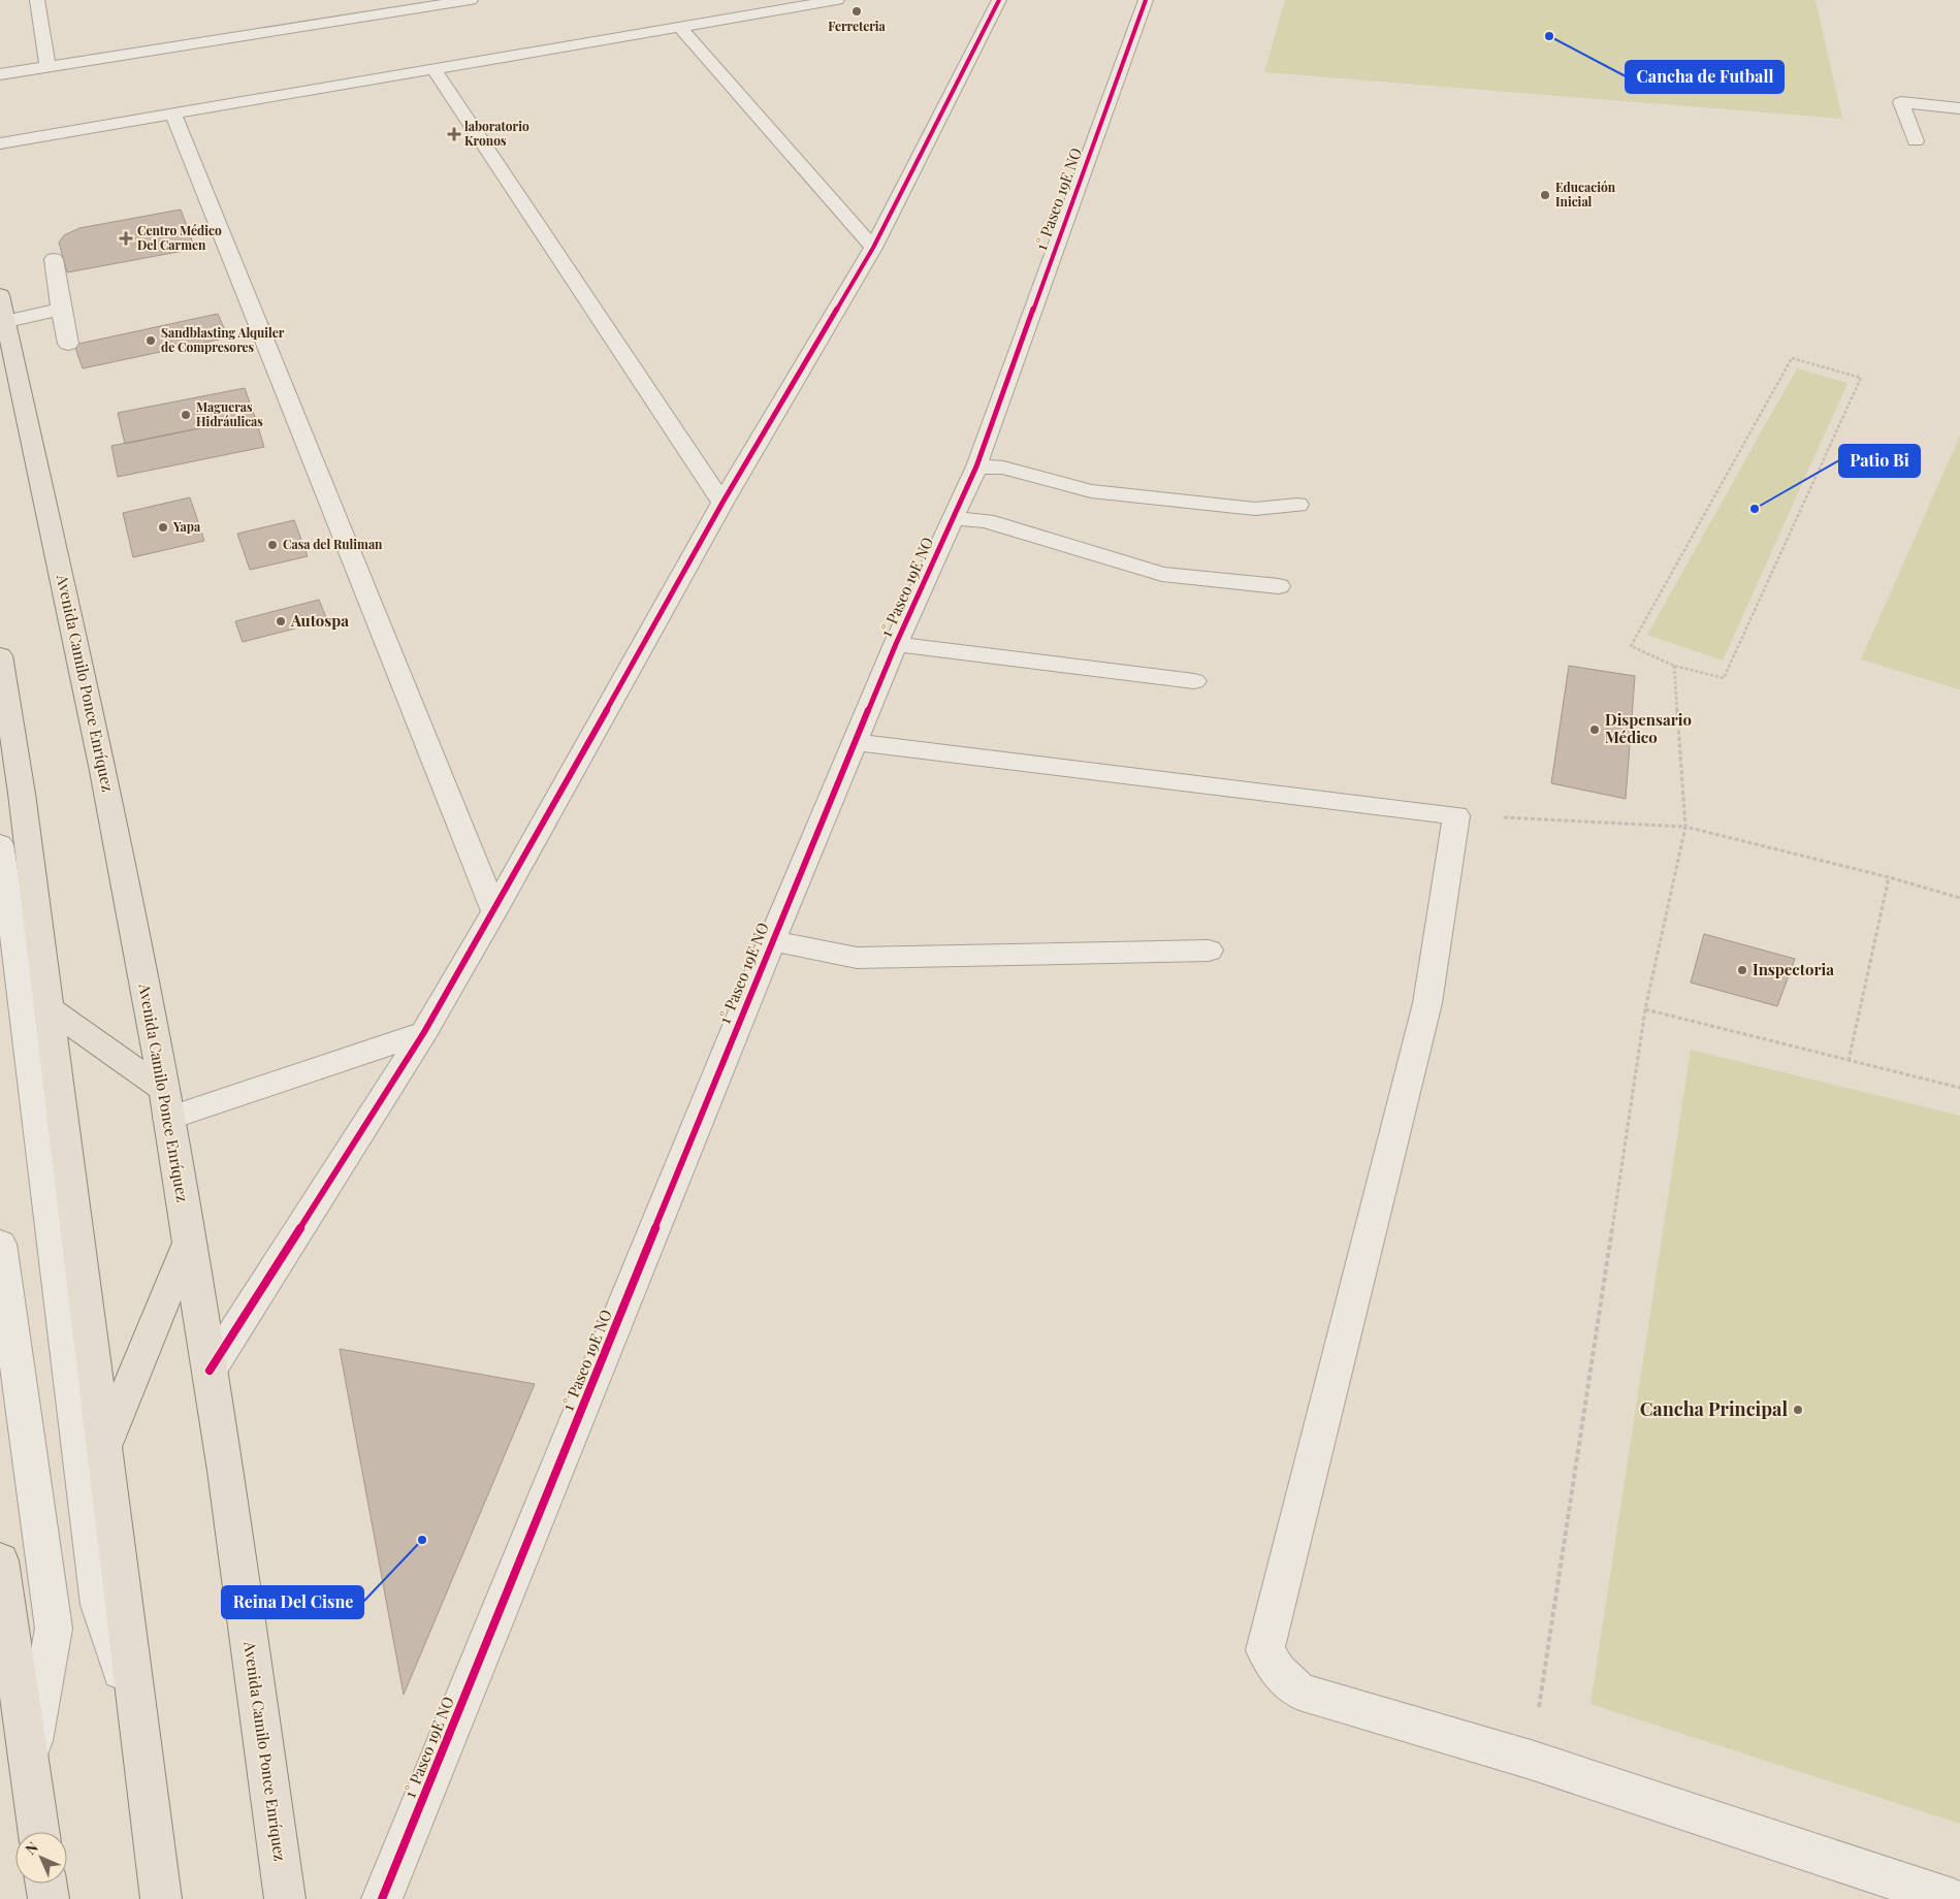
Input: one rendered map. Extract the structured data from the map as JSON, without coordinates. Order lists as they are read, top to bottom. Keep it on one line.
{"streets":{"main road":["Avenida Camilo Ponce Enríquez"],"street":["1° Paseo 19E NO"]},"places":{"other":["Ferreteria","Cancha de Futball","Educación Inicial","Sandblasting Alquiler de Compresores","Magueras Hidráulicas","Patio Bi","Yapa","Casa del Ruliman","Autospa","Dispensario Médico","Inspectoria","Cancha Principal","Reina Del Cisne"],"health":["laboratorio Kronos","Centro Médico Del Carmen"]},"north":"top left"}
